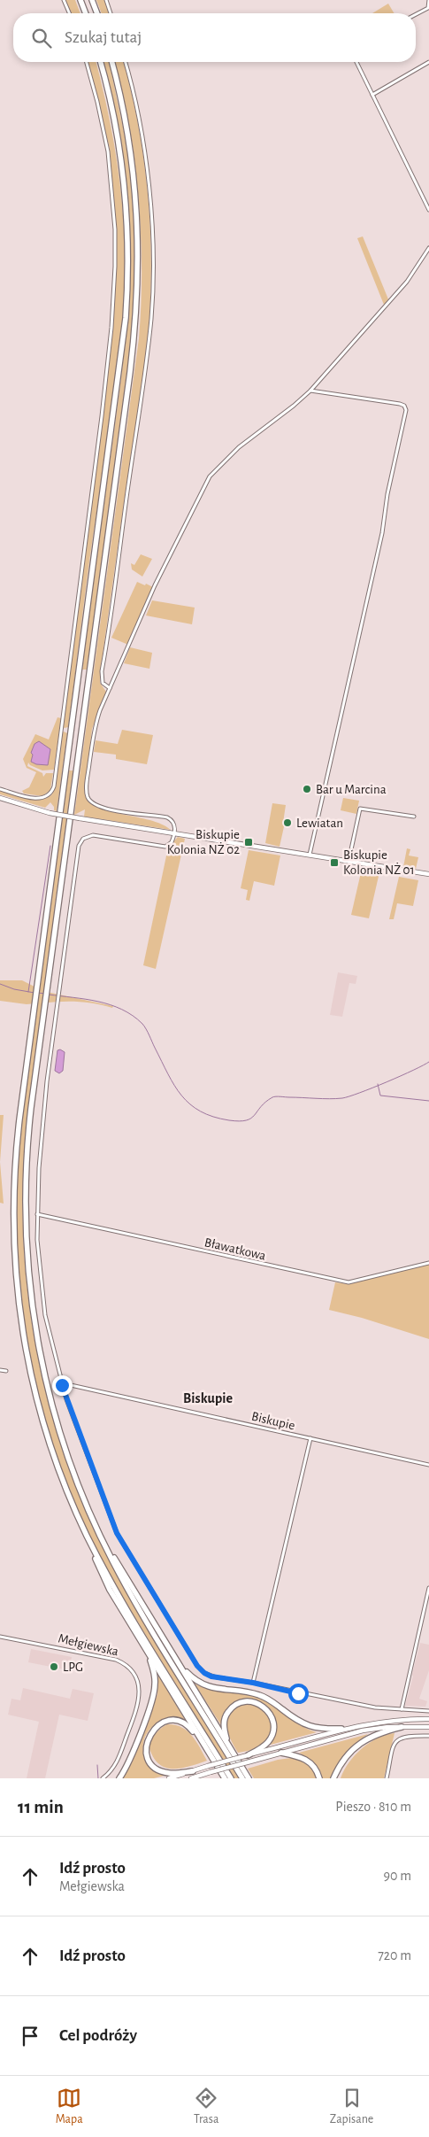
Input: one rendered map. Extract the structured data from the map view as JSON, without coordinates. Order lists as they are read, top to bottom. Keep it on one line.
{"streets":{"street":["Bławatkowa","Biskupie","Mełgiewska"]},"districts":["Biskupie"],"places":{"other":["Bar u Marcina","Lewiatan","LPG"],"transit":["Biskupie Kolonia NŻ 02","Biskupie Kolonia NŻ 01"]},"page":{"search":"Szukaj tutaj","heading":["11 min","Pieszo · 810 m"],"list":[["Idź prosto","Mełgiewska","90 m"],["Idź prosto","720 m"],"Cel podróży"],"nav":["Mapa","Trasa","Zapisane"]}}
